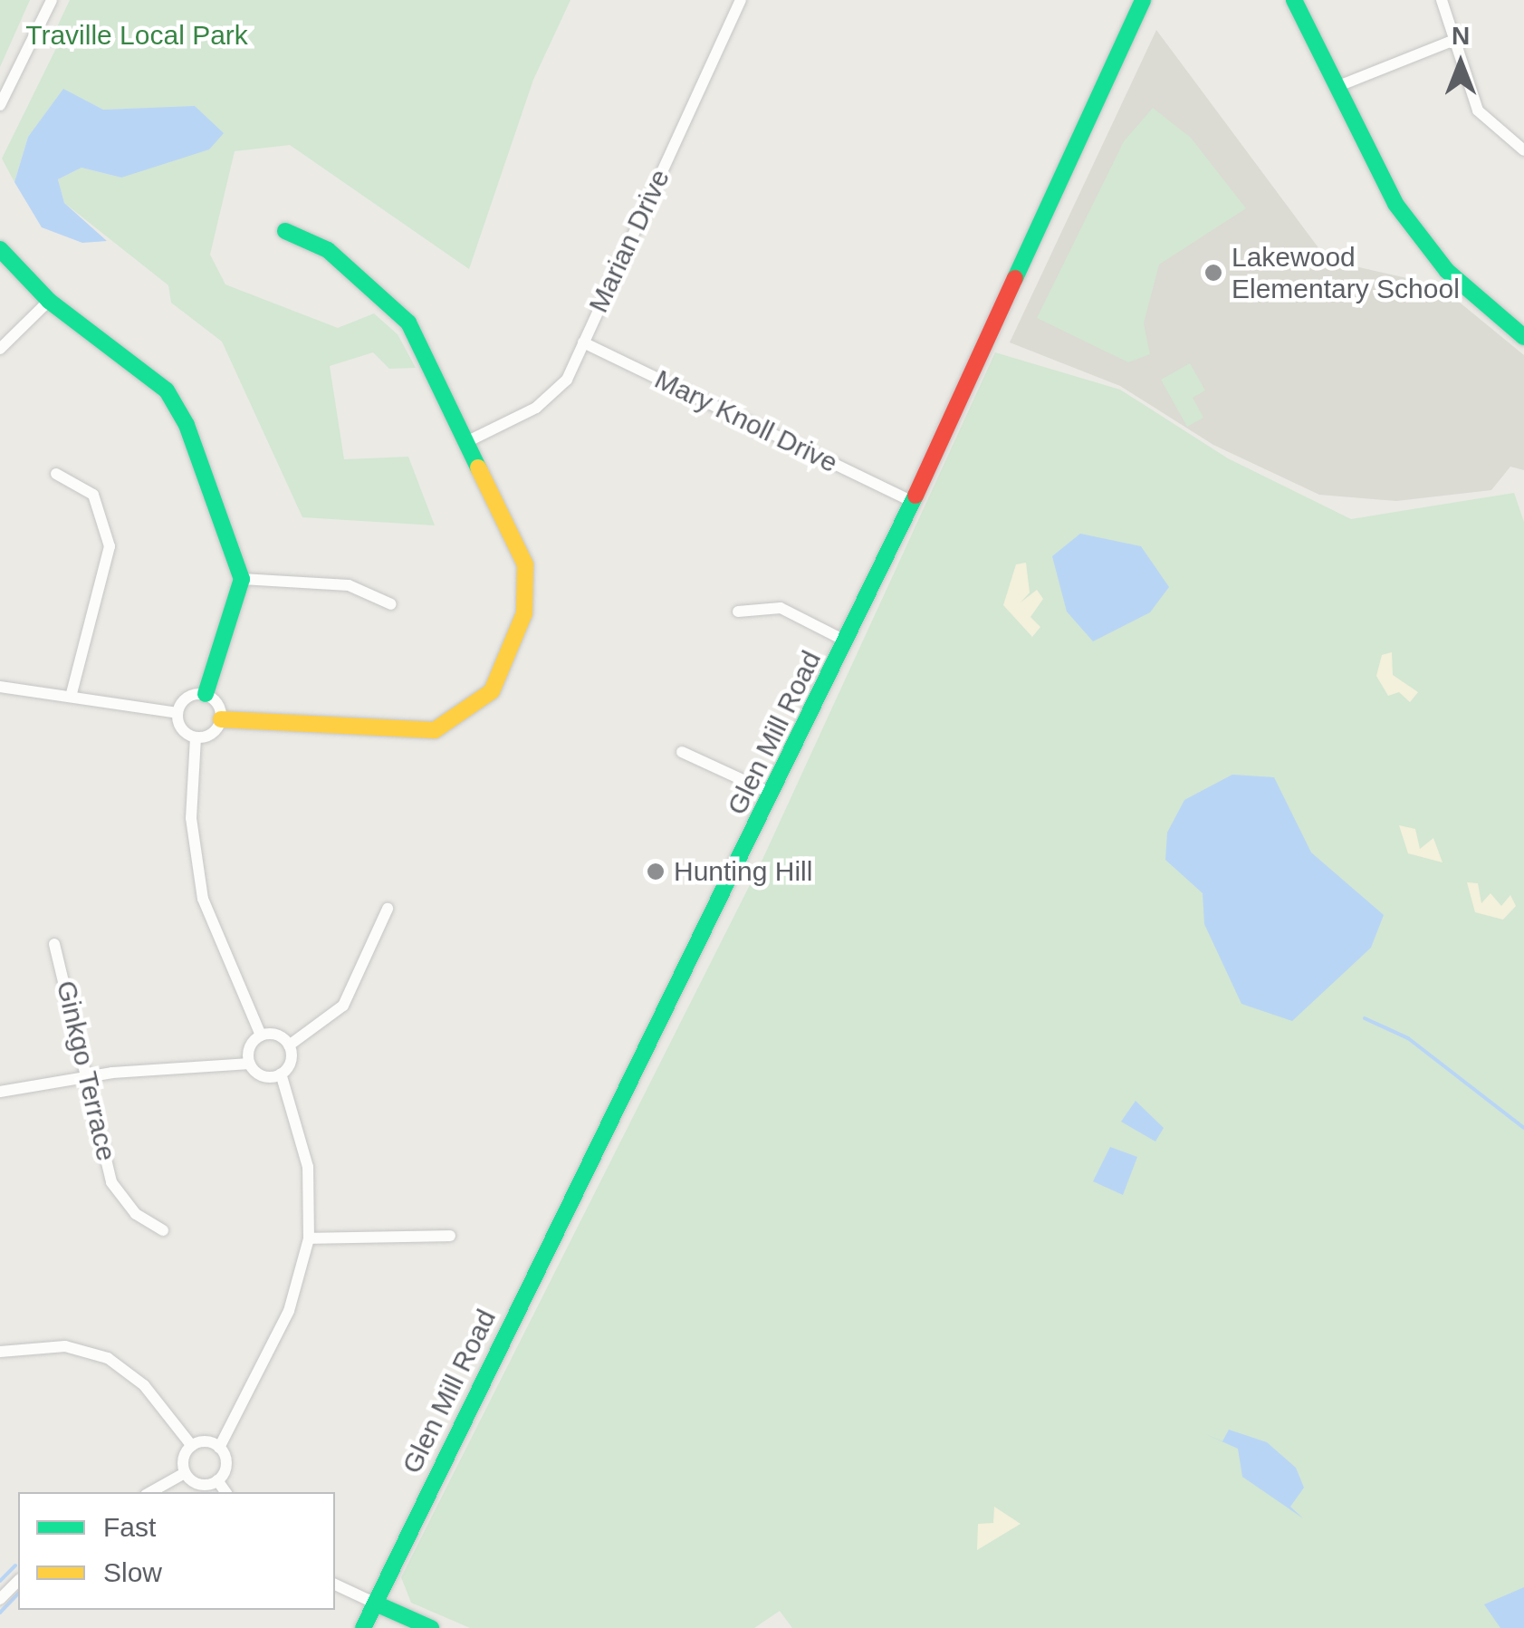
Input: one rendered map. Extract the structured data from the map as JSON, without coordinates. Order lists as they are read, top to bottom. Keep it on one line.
{"streets":{"main road":["Glen Mill Road"],"street":["Marian Drive","Mary Knoll Drive","Ginkgo Terrace"]},"crossings":[["Marian Drive","Mary Knoll Drive"],["Mary Knoll Drive","Glen Mill Road"]],"parks":["Traville Local Park"],"places":["Lakewood Elementary School","Hunting Hill"],"legend":["Fast","Slow"],"north":"top"}
